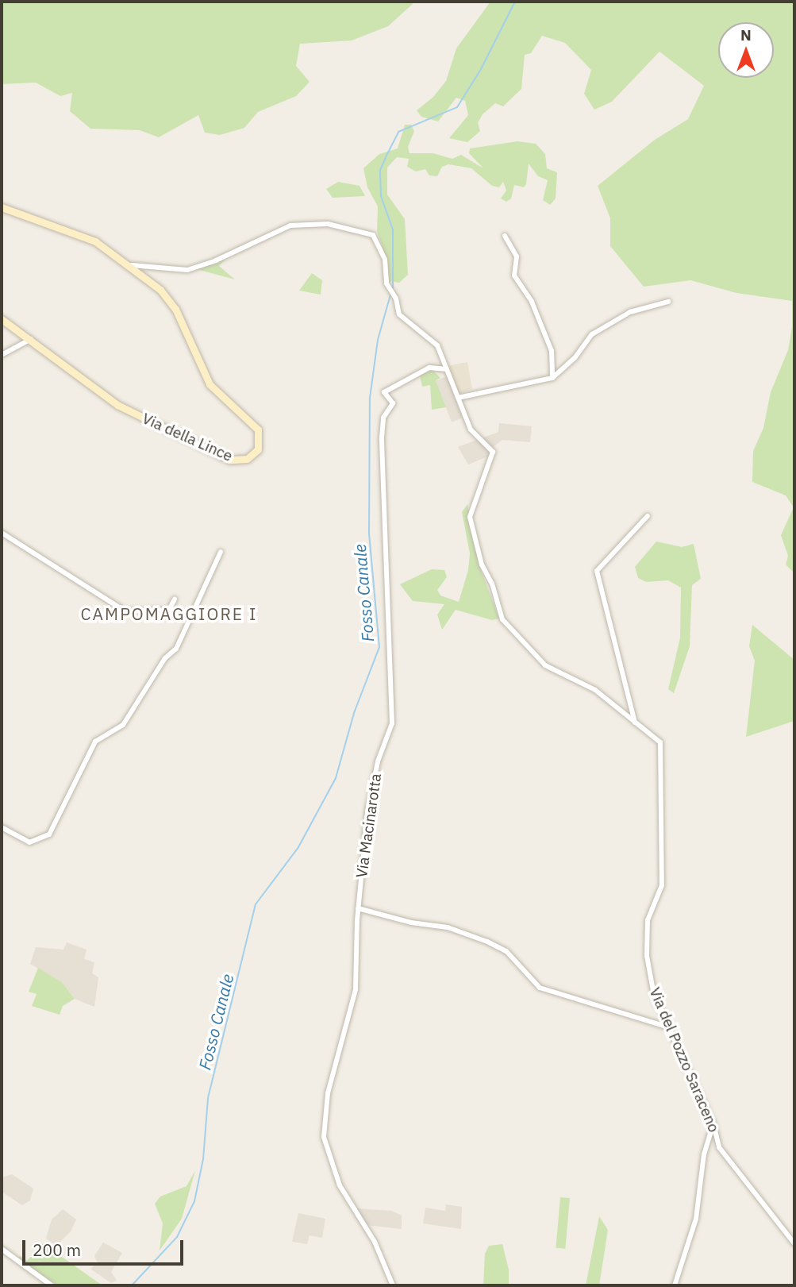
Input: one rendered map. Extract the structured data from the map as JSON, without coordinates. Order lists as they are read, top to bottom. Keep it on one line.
{"streets":{"street":["Via della Lince","Via Macinarotta","Via del Pozzo Saraceno"]},"crossings":[["Via della Lince","Via del Pozzo Saraceno"],["Via Macinarotta","Via del Pozzo Saraceno"]],"districts":["CAMPOMAGGIORE I"],"water":["Fosso Canale"],"scale_bar":"200 m","north":"top"}
